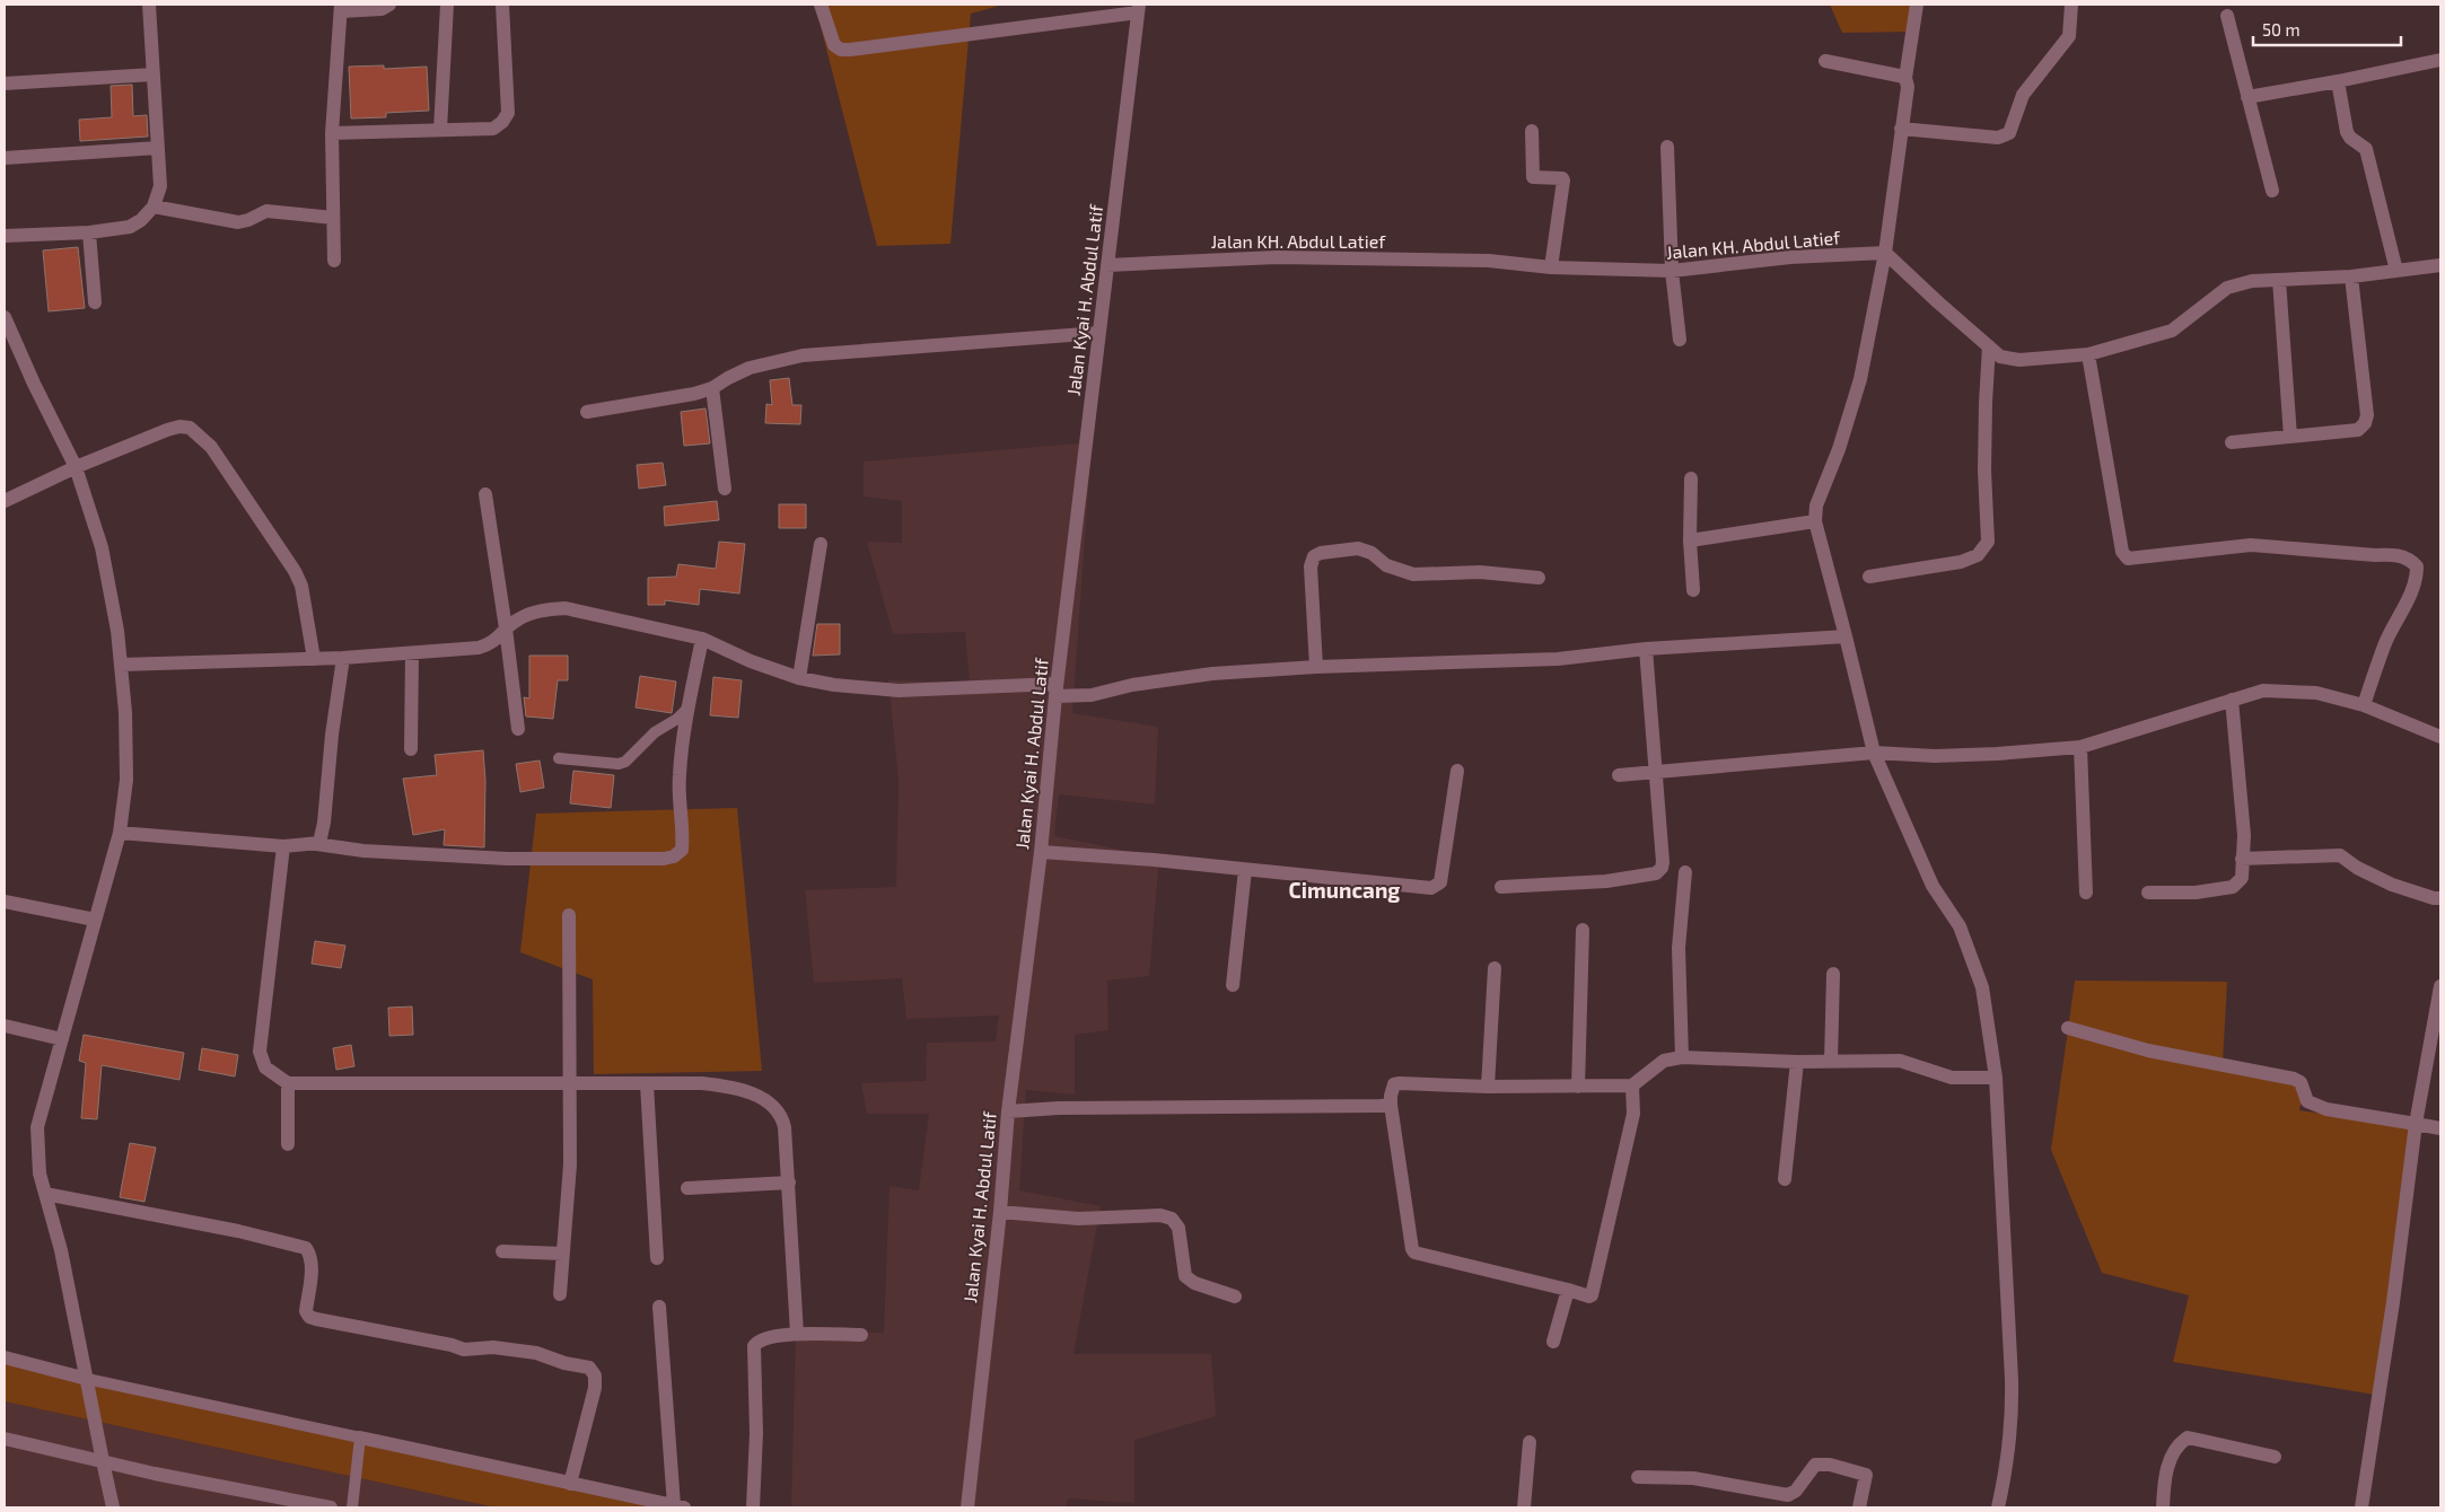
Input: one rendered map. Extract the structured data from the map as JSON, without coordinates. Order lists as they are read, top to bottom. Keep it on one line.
{"streets":{"street":["Jalan KH. Abdul Latief","Jalan Kyai H. Abdul Latif"]},"crossings":[["Jalan KH. Abdul Latief","Jalan Kyai H. Abdul Latif"]],"districts":["Cimuncang"],"scale_bar":"50 m"}
